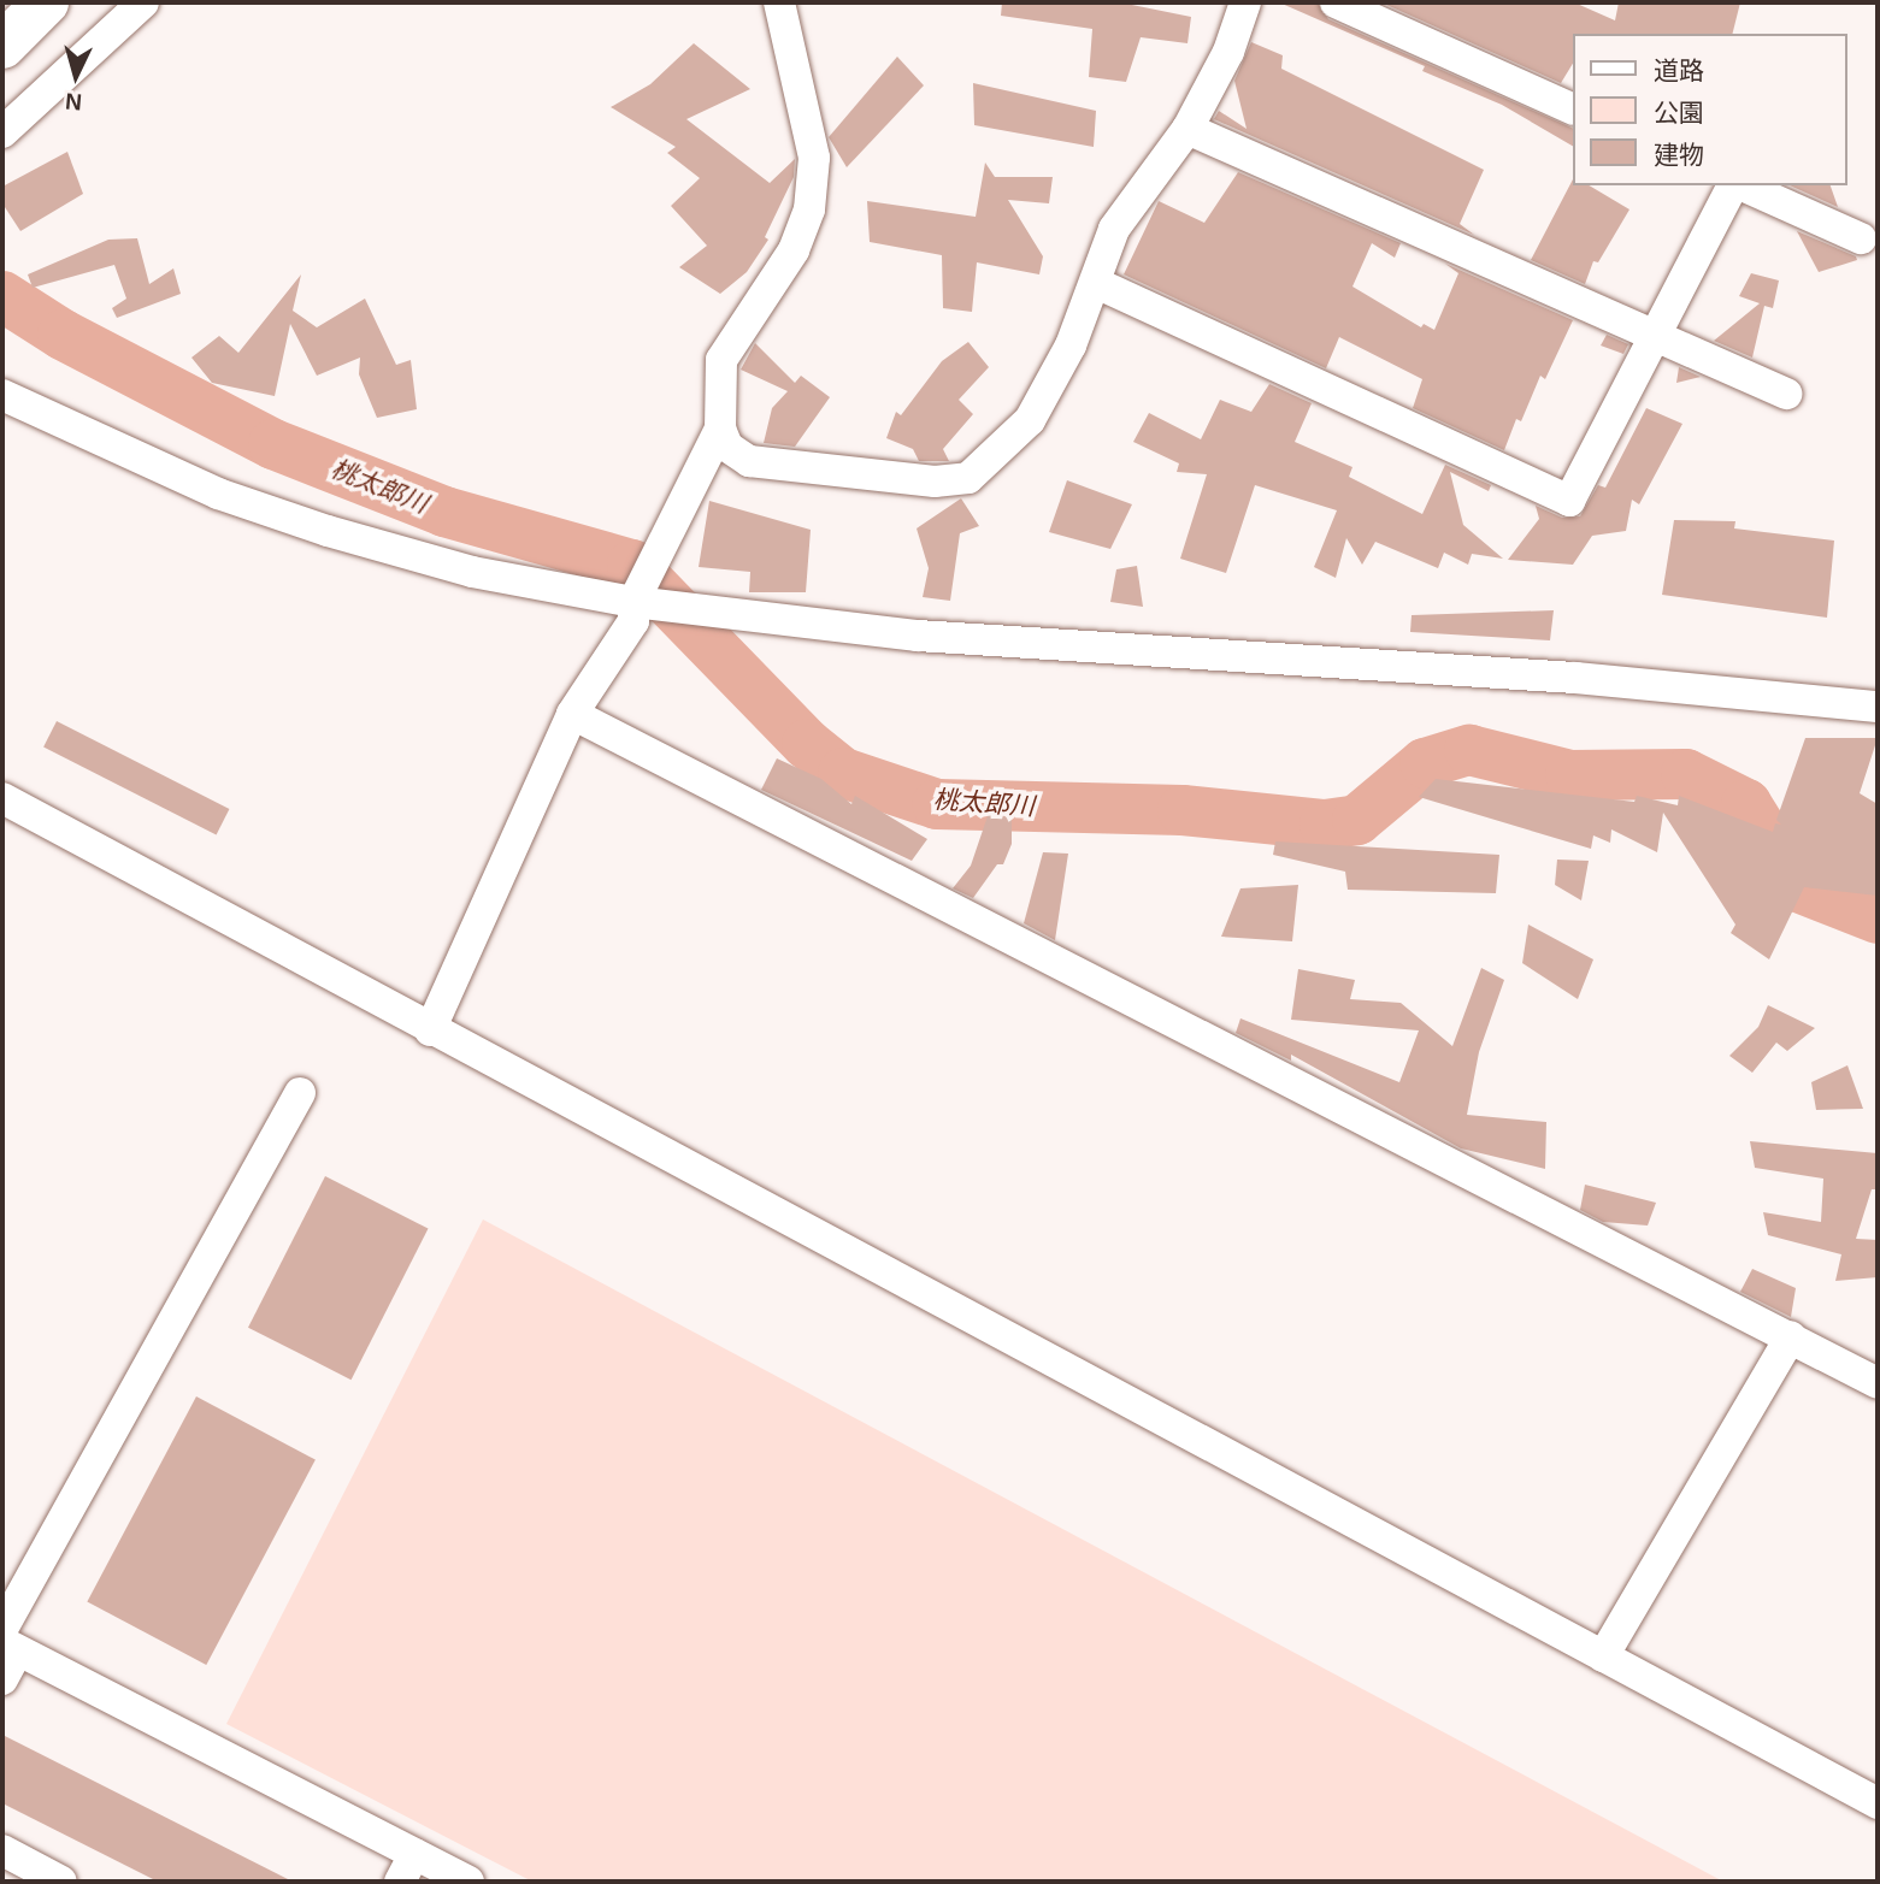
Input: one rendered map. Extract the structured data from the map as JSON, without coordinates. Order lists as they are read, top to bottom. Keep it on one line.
{"water":["桃太郎川"],"legend":["道路","公園","建物"],"north":"bottom"}
